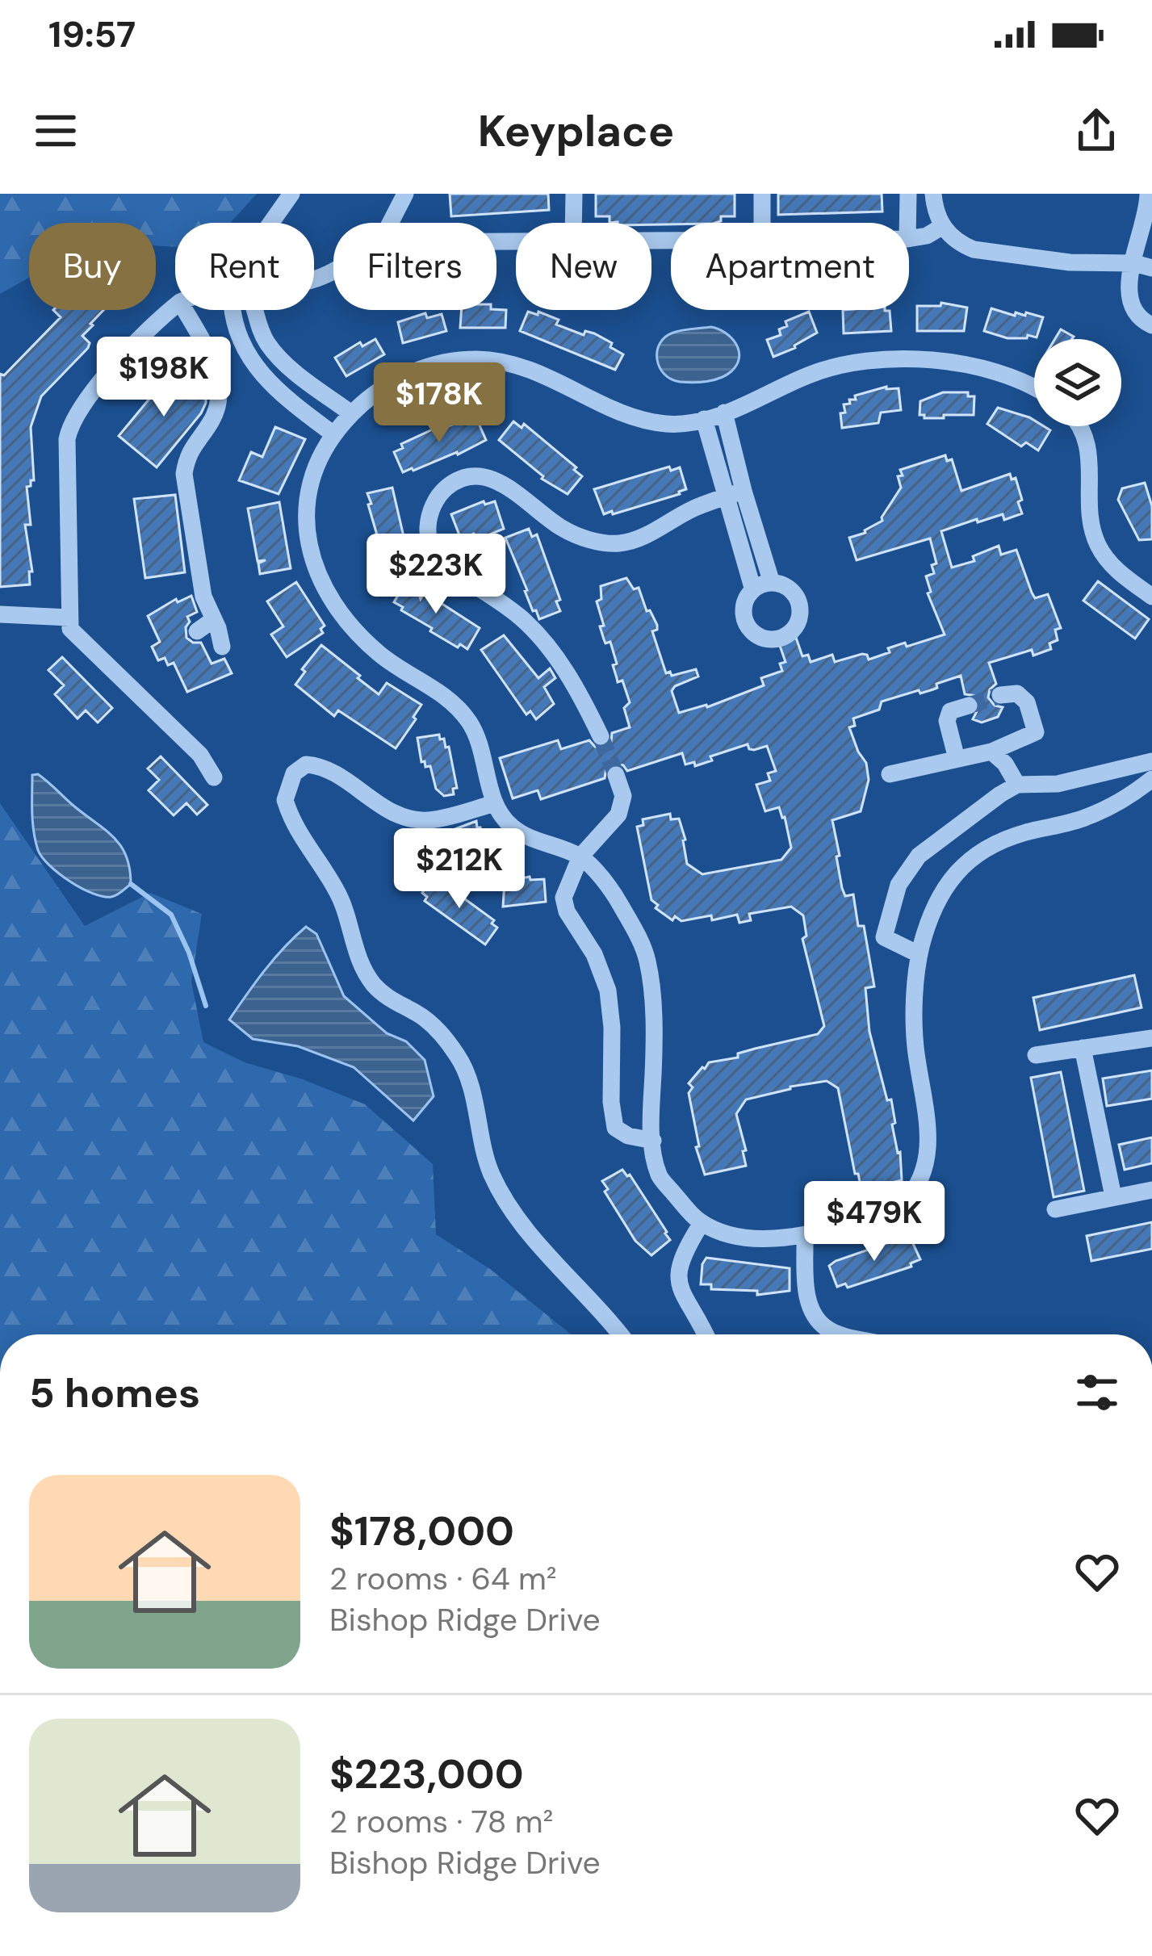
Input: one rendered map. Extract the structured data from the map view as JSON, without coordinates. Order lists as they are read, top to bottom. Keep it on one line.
{"page":{"status":"19:57","header":"Keyplace","chip":["Buy","Rent","Filters","New","Apartment"],"price":["$198K","$178K","$223K","$212K","$479K"],"heading":"5 homes","list":[{"name":"$178,000","note":"2 rooms · 64 m² · Bishop Ridge Drive"},{"name":"$223,000","note":"2 rooms · 78 m² · Bishop Ridge Drive"}]}}
